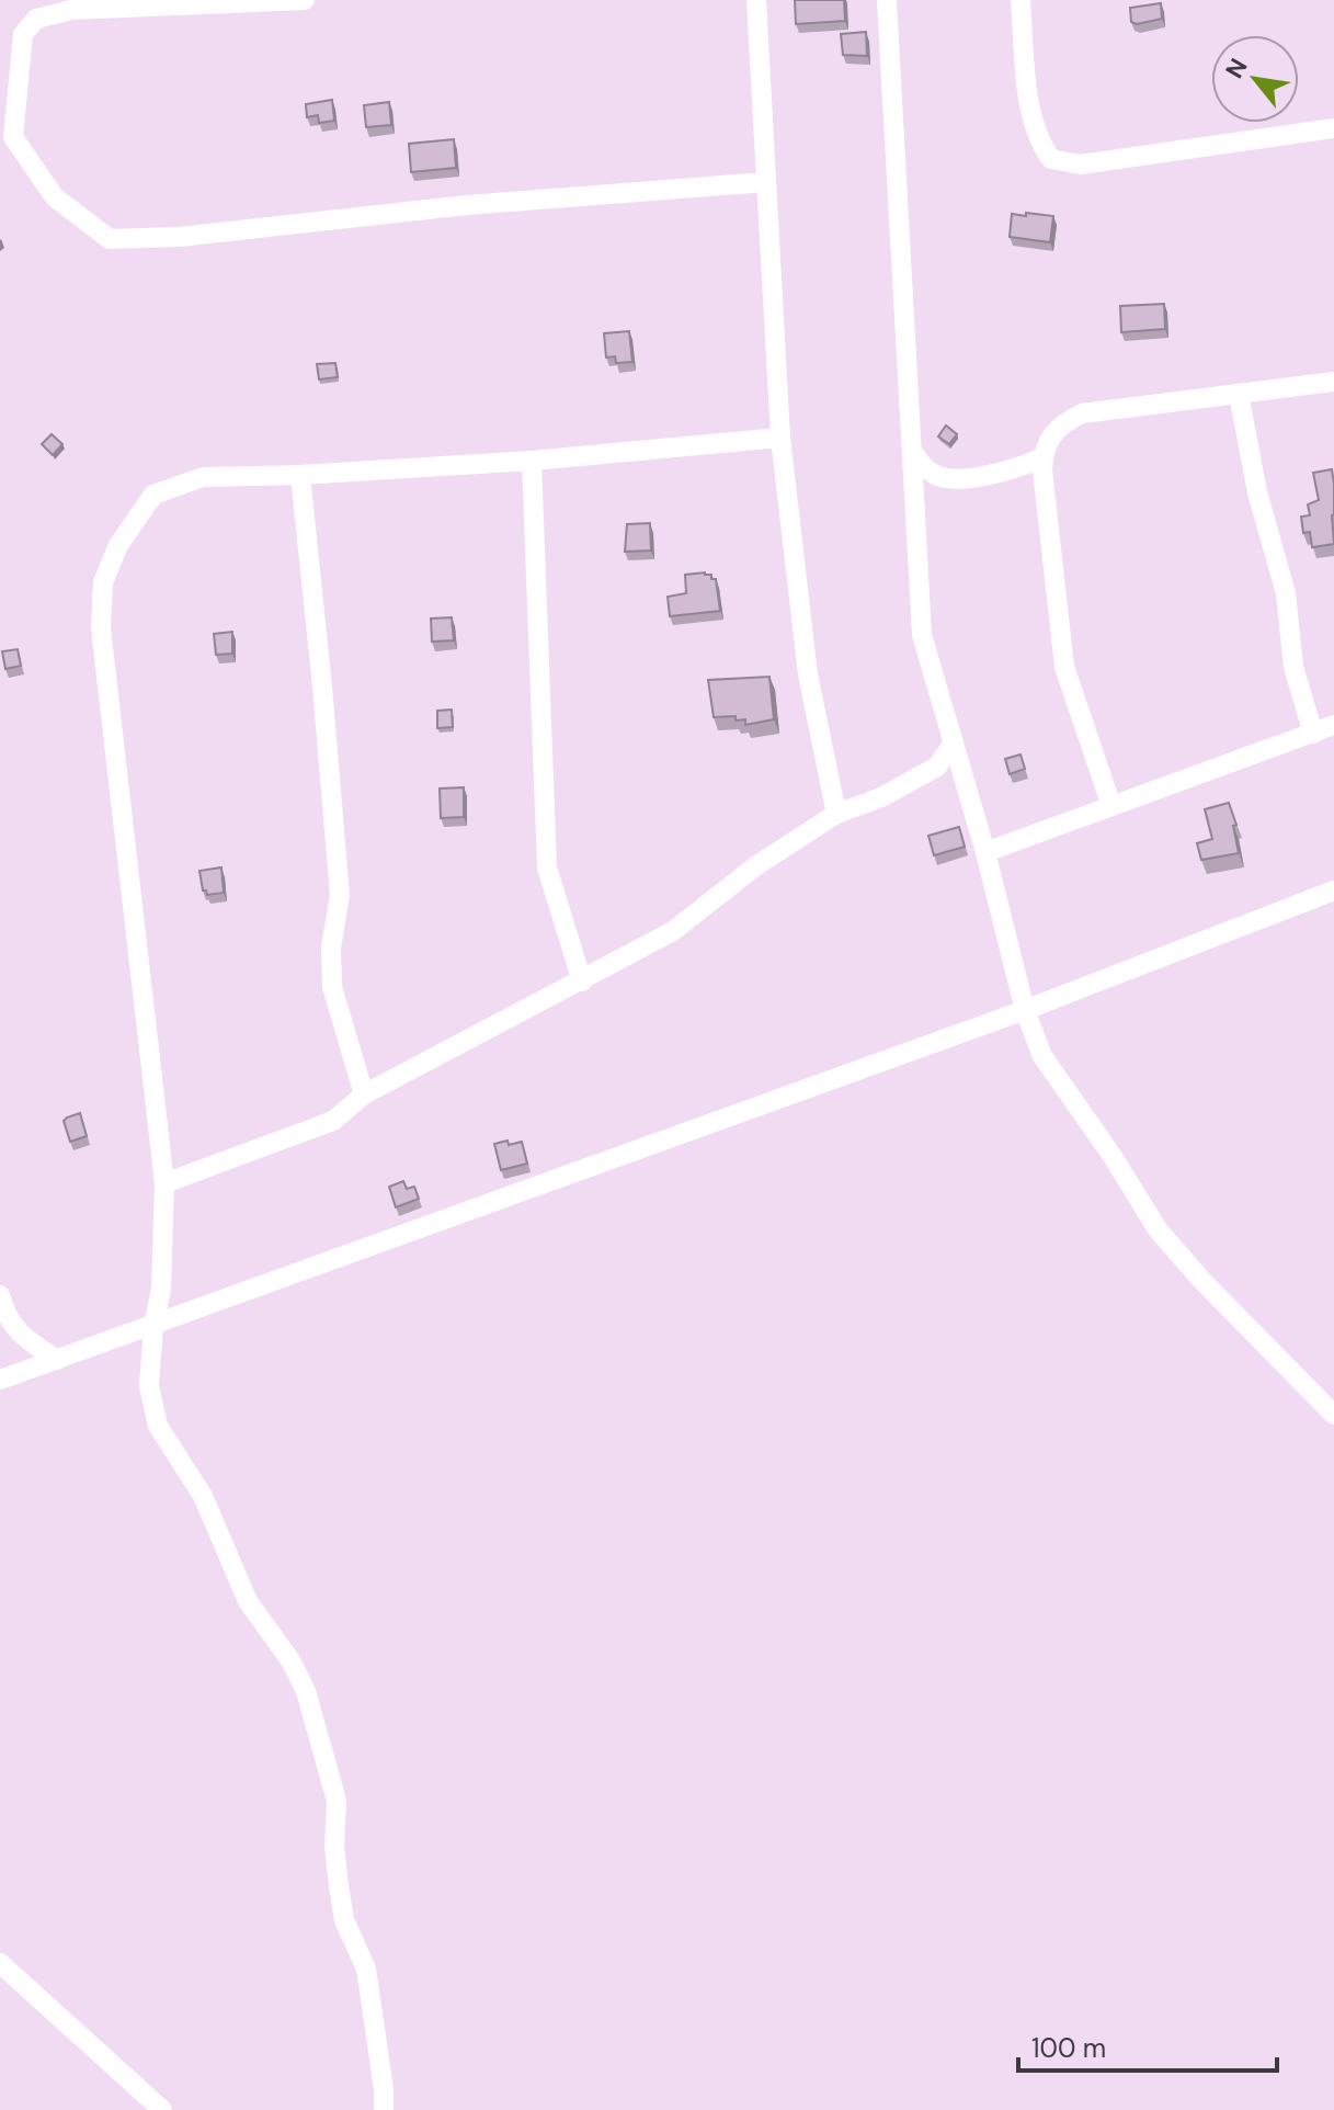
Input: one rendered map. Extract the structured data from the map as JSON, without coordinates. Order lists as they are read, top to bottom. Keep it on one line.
{"scale_bar":"100 m","north":"top left"}
